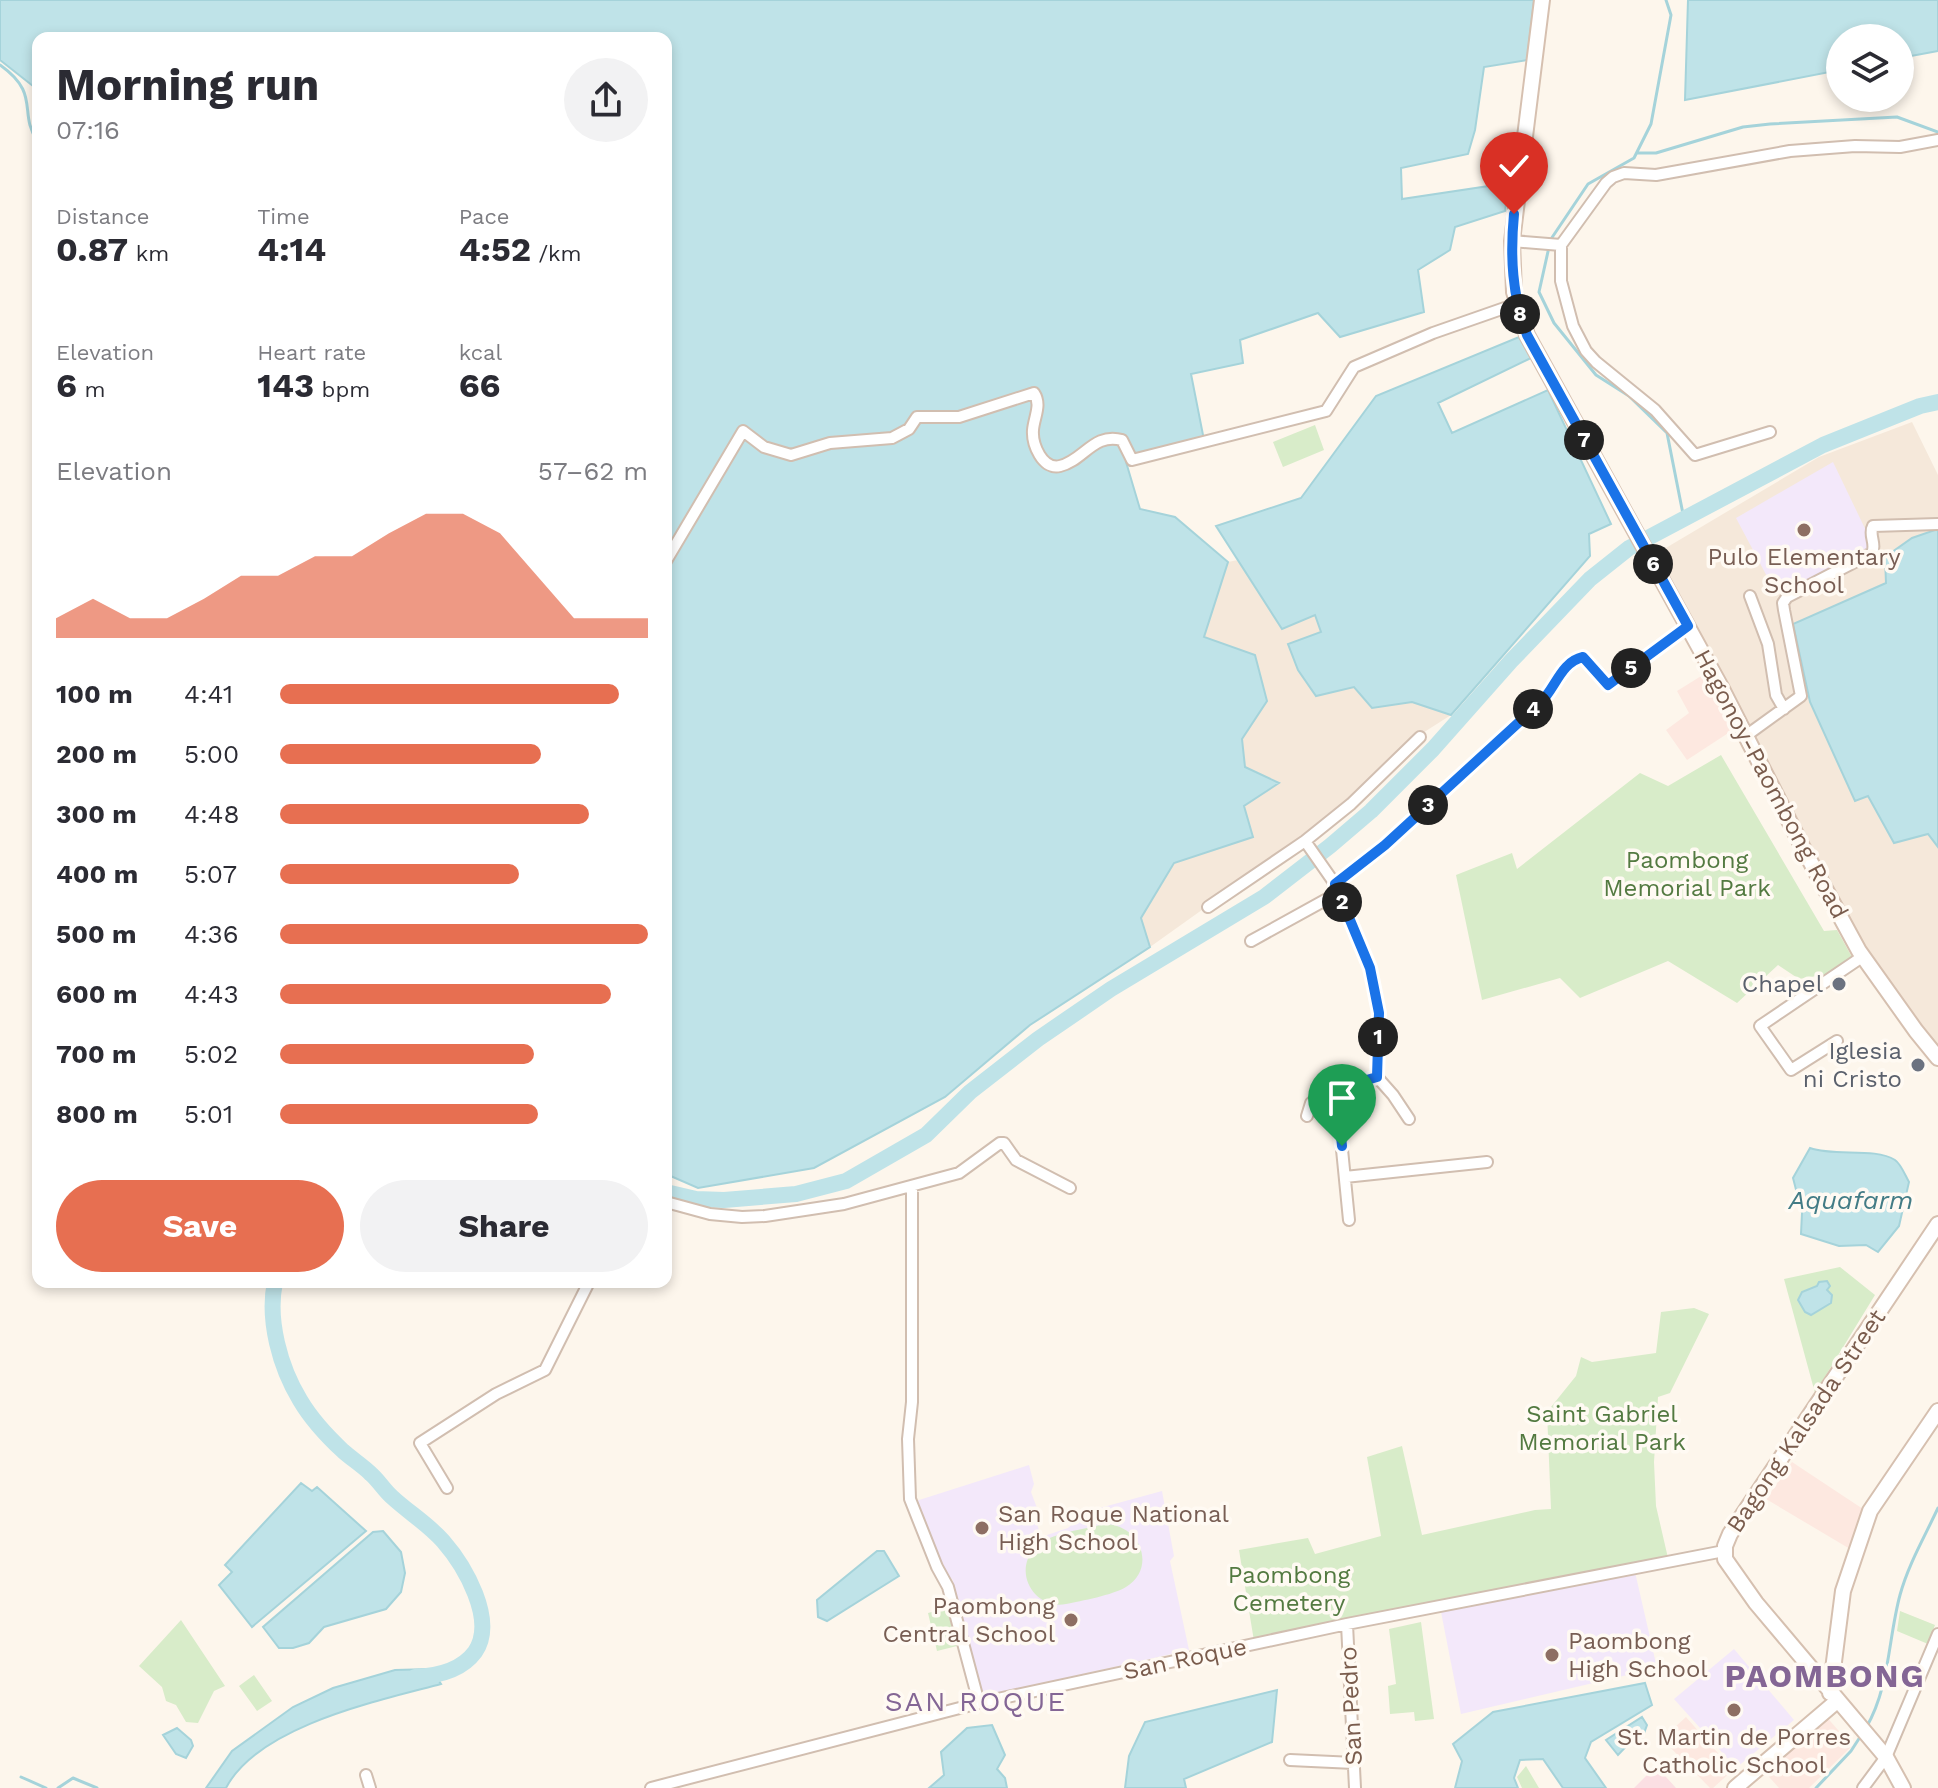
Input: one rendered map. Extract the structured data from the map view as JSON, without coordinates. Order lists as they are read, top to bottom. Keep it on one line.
{"streets":{"main road":["Hagonoy-Paombong Road","Bagong Kalsada Street"],"street":["San Roque","San Pedro"]},"crossings":[["Bagong Kalsada Street","San Roque"],["San Roque","San Pedro"]],"districts":["PAOMBONG","SAN ROQUE"],"water":["Aquafarm"],"parks":["Paombong Memorial Park","Saint Gabriel Memorial Park","Paombong Cemetery"],"places":["Pulo Elementary School","Chapel","Iglesia ni Cristo","San Roque National High School","Paombong Central School","Paombong High School","St. Martin de Porres Catholic School"],"page":{"heading":["Morning run","07:16"],"stats":[["Distance","0.87 km"],["Time","4:14"],["Pace","4:52 /km"],["Elevation","6 m"],["Heart rate","143 bpm"],["kcal","66"]],"pins":["8","7","6","5","4","3","2","1"],"chart":["Elevation","57–62 m"],"list":[{"name":"100 m","note":"4:41"},{"name":"200 m","note":"5:00"},{"name":"300 m","note":"4:48"},{"name":"400 m","note":"5:07"},{"name":"500 m","note":"4:36"},{"name":"600 m","note":"4:43"},{"name":"700 m","note":"5:02"},{"name":"800 m","note":"5:01"}],"buttons":["Save","Share"]}}
